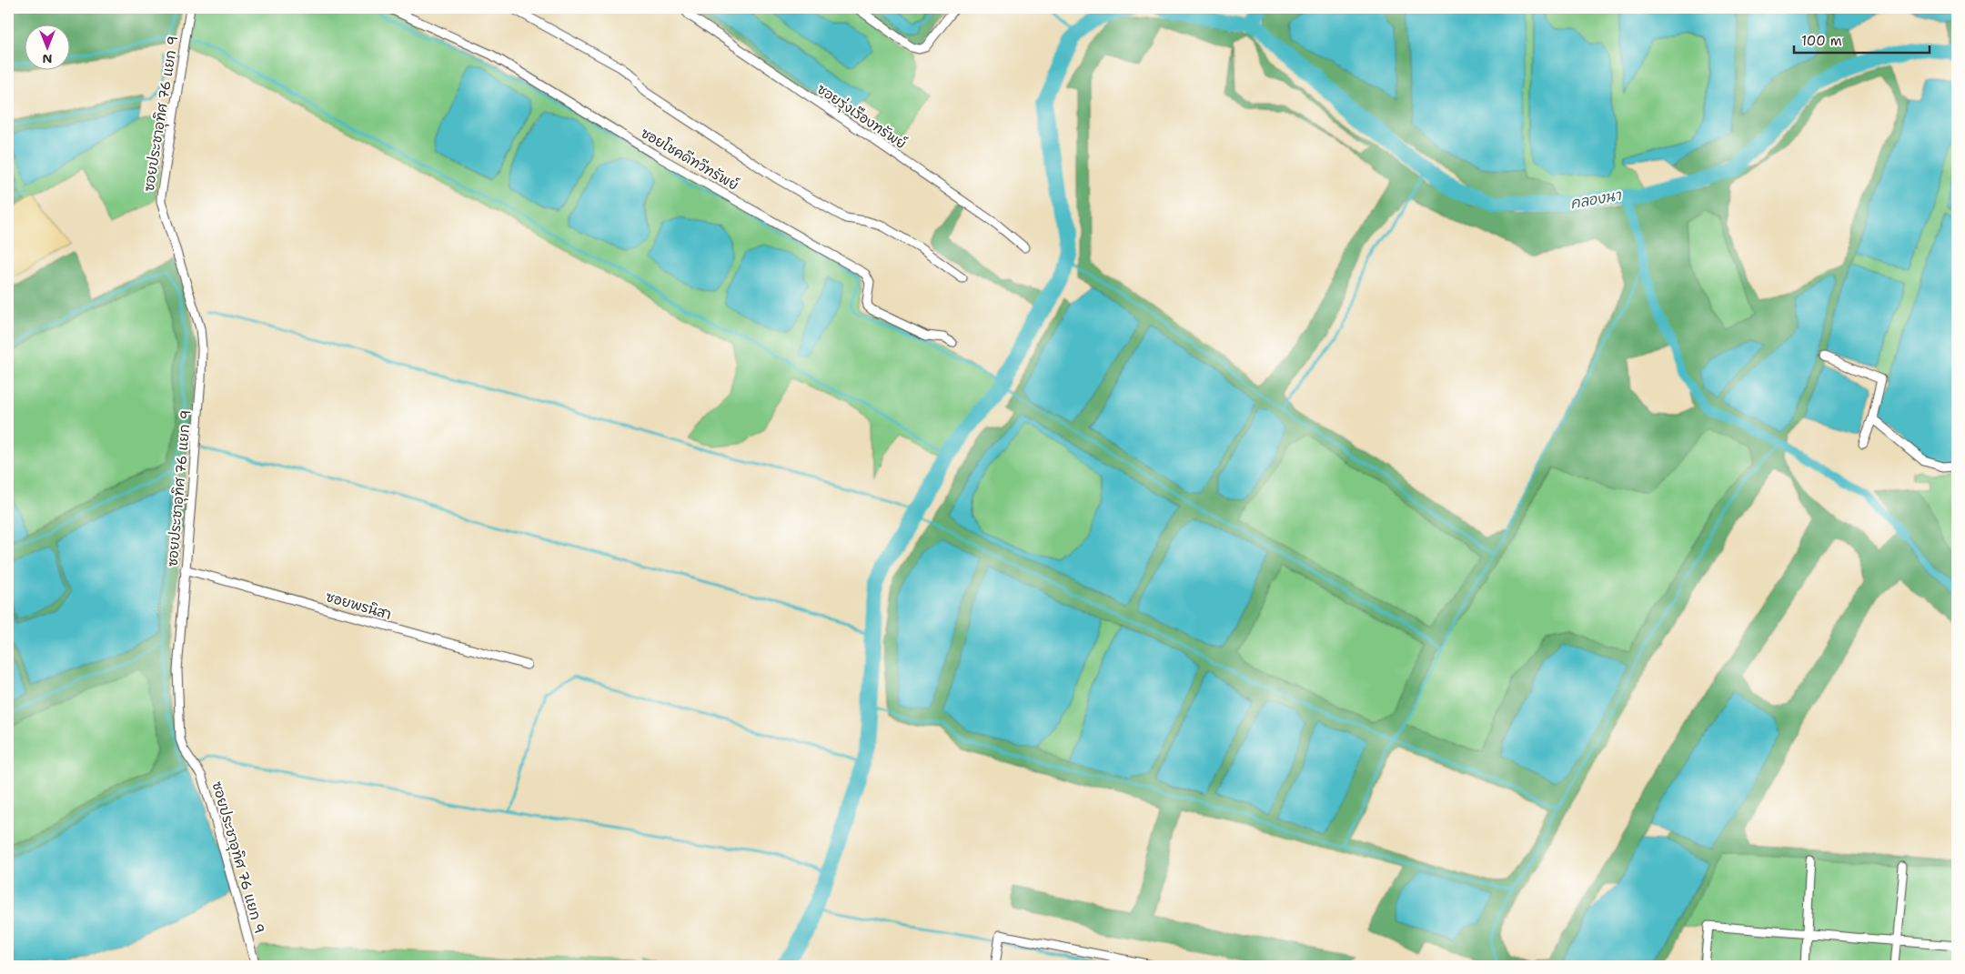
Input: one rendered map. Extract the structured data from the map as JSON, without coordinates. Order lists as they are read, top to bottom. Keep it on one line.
{"streets":{"street":["ซอยประชาอุทิศ 76 แยก 9","ซอยรุ่งเรืองทรัพย์","ซอยโชคดีทวีทรัพย์","ซอยพรนิสา"]},"crossings":[["ซอยประชาอุทิศ 76 แยก 9","ซอยพรนิสา"]],"water":["คลองนา"],"scale_bar":"100 m","north":"bottom"}
